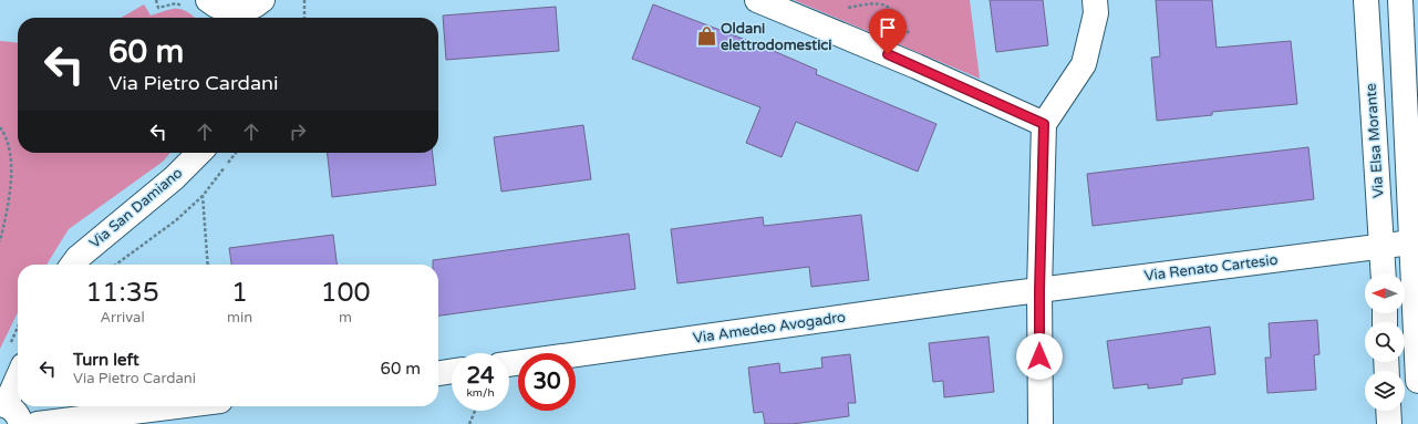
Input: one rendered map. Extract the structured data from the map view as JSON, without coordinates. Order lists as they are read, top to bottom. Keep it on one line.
{"streets":{"street":["Via Elsa Morante","Via San Damiano","Via Renato Cartesio","Via Amedeo Avogadro"]},"crossings":[["Via Elsa Morante","Via Renato Cartesio"],["Via Renato Cartesio","Via Amedeo Avogadro"]],"places":{"shop":["Oldani elettrodomestici"]},"north":"left","page":{"turn":["60 m","Via Pietro Cardani"],"eta":["11:35","Arrival","1","min","100","m"],"list":[{"name":"Turn left","note":"Via Pietro Cardani","value":"60 m"}],"speed":"24 km/h","limit":"30"}}
